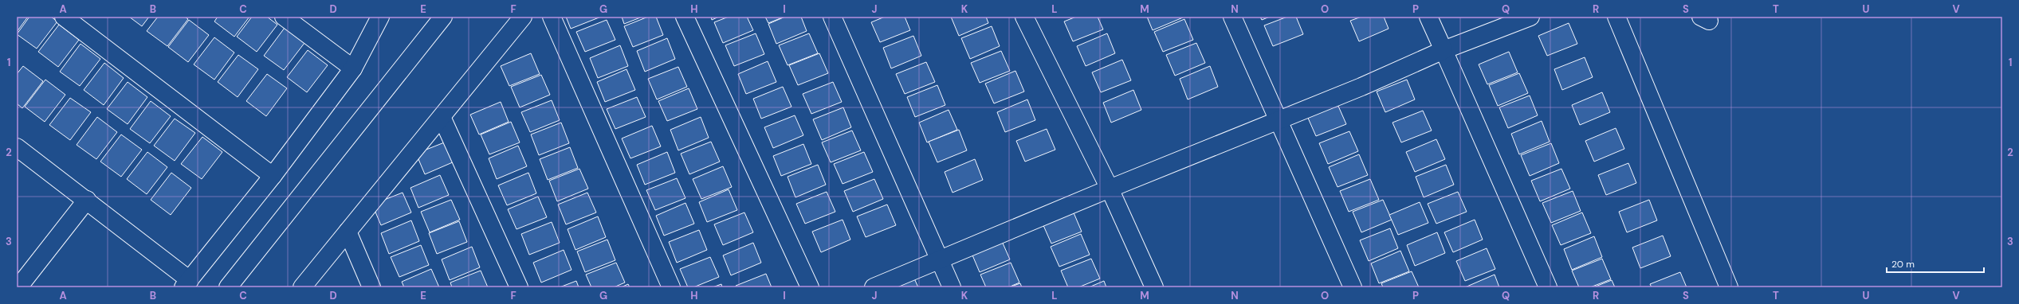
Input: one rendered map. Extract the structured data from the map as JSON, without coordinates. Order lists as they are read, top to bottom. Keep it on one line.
{"scale_bar":"20 m","grid":{"columns":["A","B","C","D","E","F","G","H","I","J","K","L","M","N","O","P","Q","R","S","T","U","V"],"rows":["1","2","3"]}}
